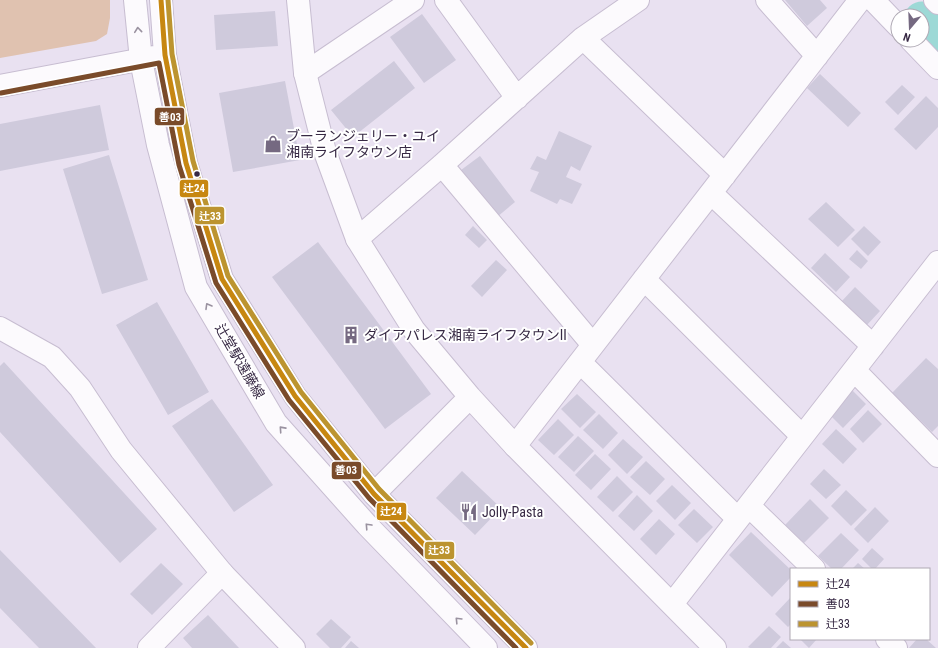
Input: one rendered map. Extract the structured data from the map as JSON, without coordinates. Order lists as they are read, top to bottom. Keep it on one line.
{"streets":{"street":["辻堂駅遠藤線"]},"places":{"shop":["ブーランジェリー・ユイ 湘南ライフタウン店"],"building":["ダイアパレス湘南ライフタウンII"],"restaurant":["Jolly-Pasta"]},"lines":["transit line 辻24","transit line 辻33","transit line 善03"],"legend":["辻24","善03","辻33"],"north":"bottom"}
